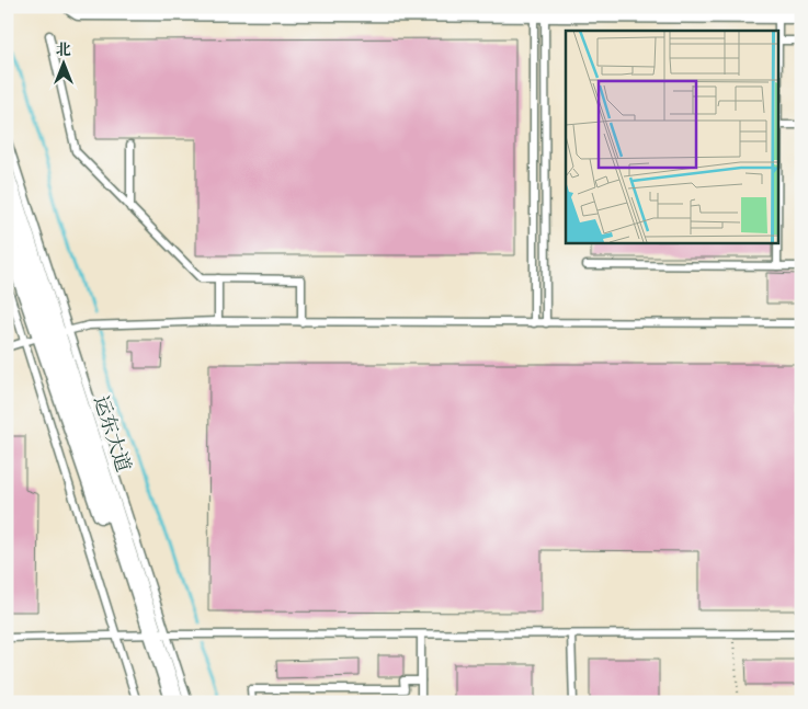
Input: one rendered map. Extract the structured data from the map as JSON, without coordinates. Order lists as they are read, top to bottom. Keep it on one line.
{"streets":{"main road":["运东大道"]},"north":"top"}
